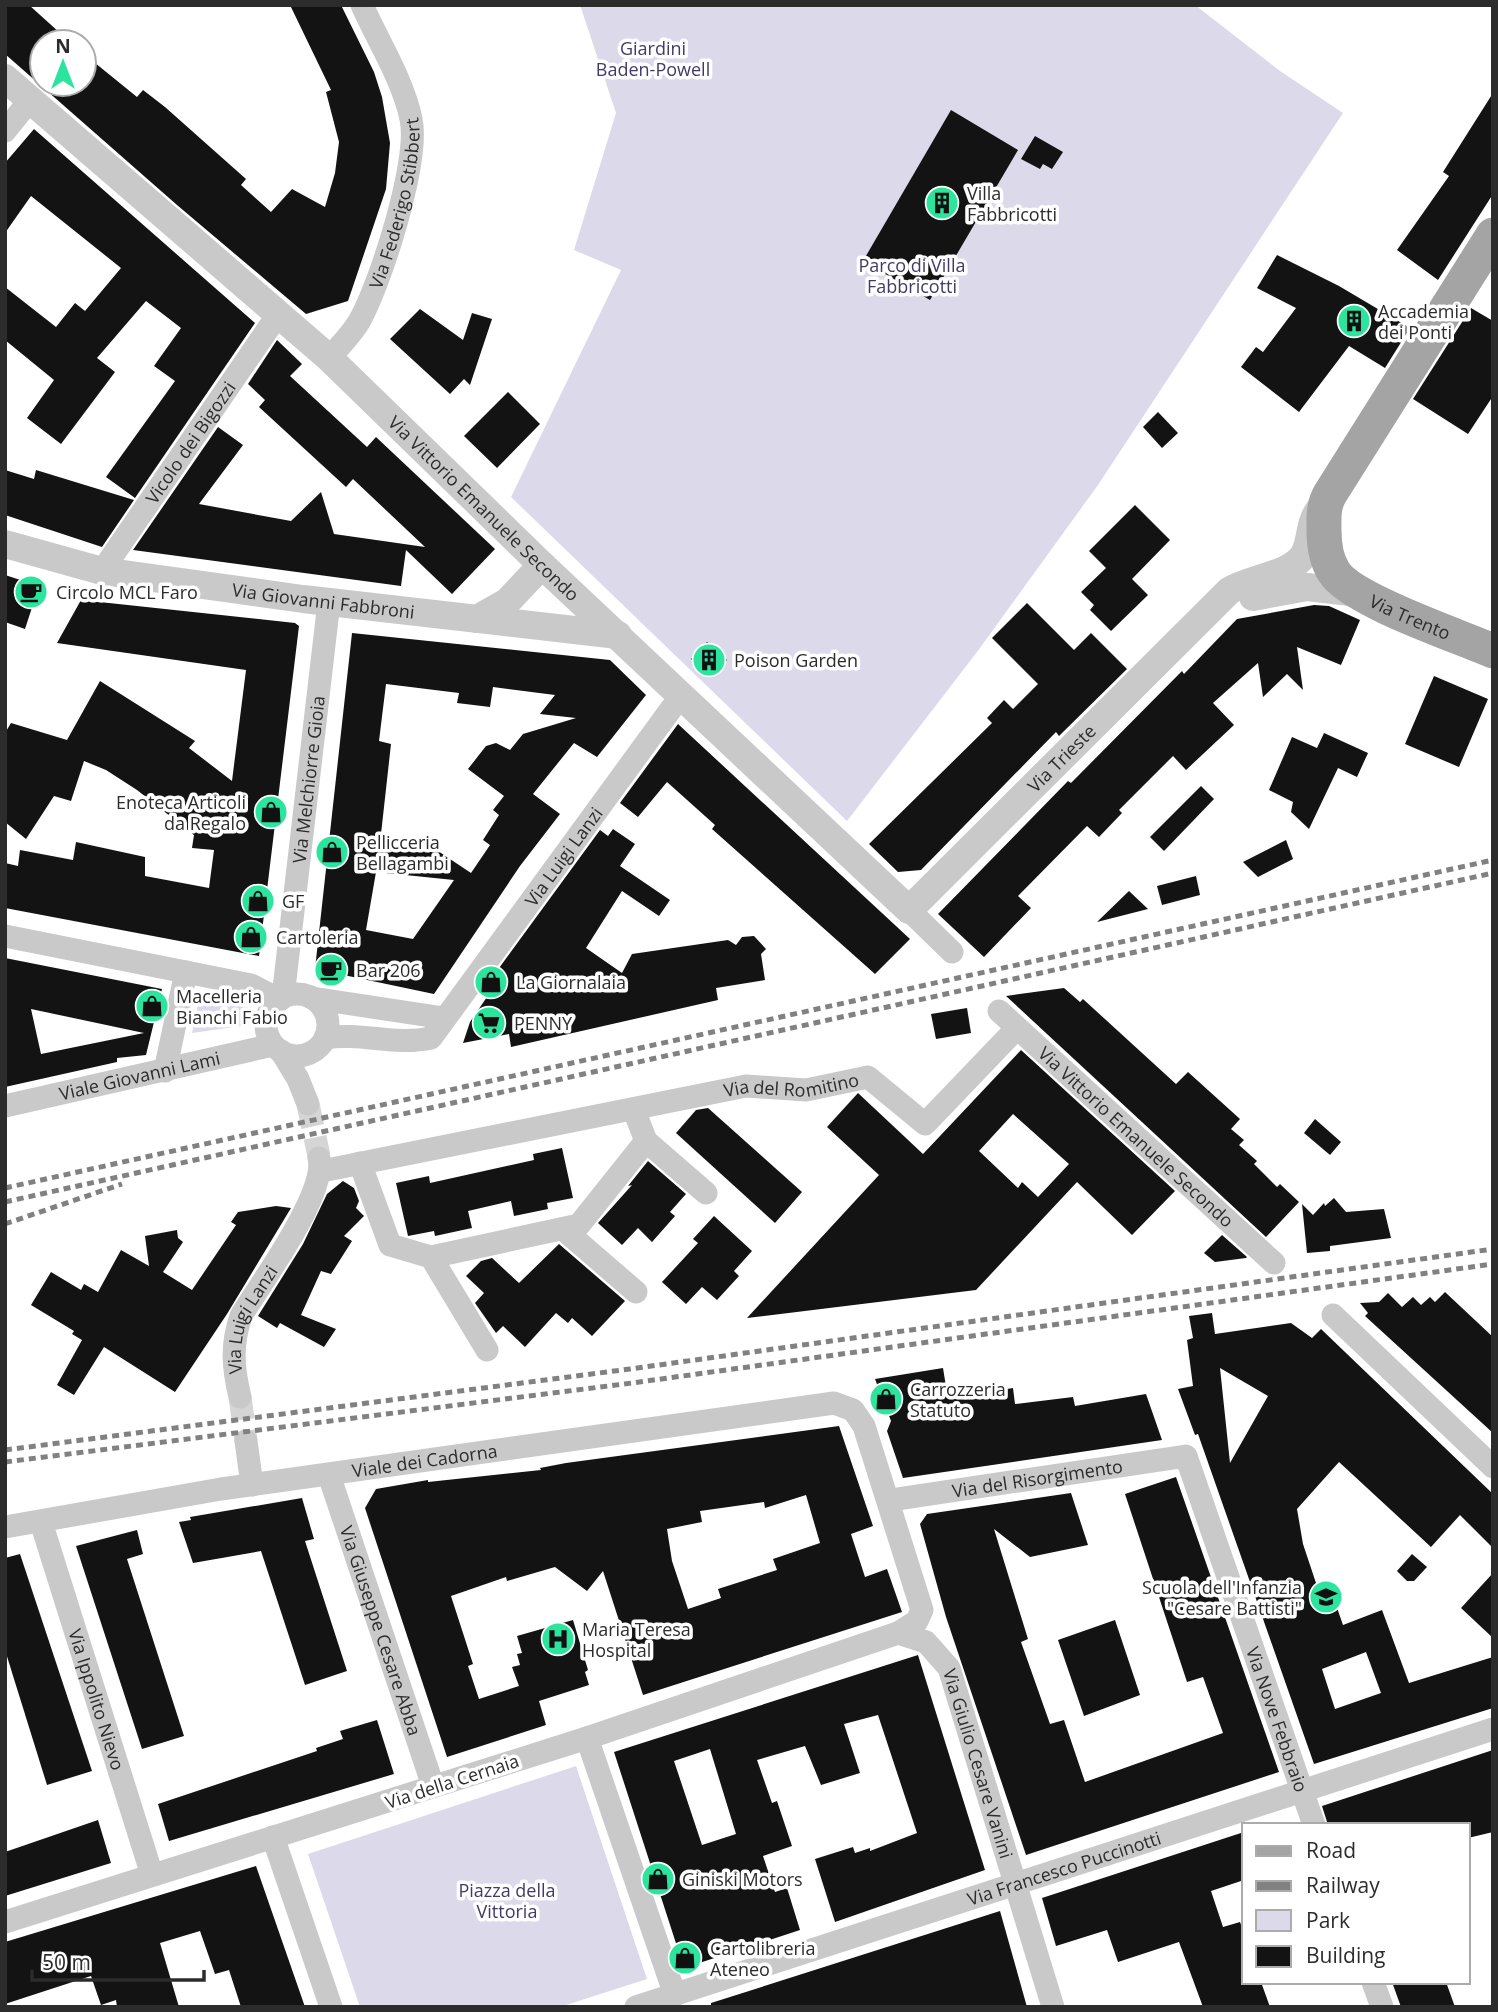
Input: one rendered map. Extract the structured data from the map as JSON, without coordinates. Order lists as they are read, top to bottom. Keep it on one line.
{"streets":{"main road":["Via Trento","Via Trieste"],"street":["Via Federigo Stibbert","Vicolo dei Bigozzi","Via Vittorio Emanuele Secondo","Via Giovanni Fabbroni","Via Melchiorre Gioia","Via Luigi Lanzi","Viale Giovanni Lami","Via del Romitino","Viale dei Cadorna","Via del Risorgimento","Via Giuseppe Cesare Abba","Via Ippolito Nievo","Via Nove Febbraio","Via Giulio Cesare Vanini","Via della Cernaia","Via Francesco Puccinotti"]},"crossings":[["Via Federigo Stibbert","Via Vittorio Emanuele Secondo"],["Vicolo dei Bigozzi","Via Vittorio Emanuele Secondo"],["Vicolo dei Bigozzi","Via Giovanni Fabbroni"],["Via Vittorio Emanuele Secondo","Via Giovanni Fabbroni"],["Via Vittorio Emanuele Secondo","Via Trieste"],["Via Vittorio Emanuele Secondo","Via Luigi Lanzi"],["Via Vittorio Emanuele Secondo","Via del Romitino"],["Via Giovanni Fabbroni","Via Melchiorre Gioia"],["Via Trento","Via Trieste"],["Via Melchiorre Gioia","Via Luigi Lanzi"],["Via Melchiorre Gioia","Viale Giovanni Lami"],["Via Luigi Lanzi","Viale Giovanni Lami"],["Via Luigi Lanzi","Via del Romitino"],["Viale dei Cadorna","Via del Risorgimento"],["Viale dei Cadorna","Via Giuseppe Cesare Abba"],["Viale dei Cadorna","Via Ippolito Nievo"],["Via del Risorgimento","Via Nove Febbraio"],["Via Giuseppe Cesare Abba","Via della Cernaia"],["Via Ippolito Nievo","Via della Cernaia"],["Via Nove Febbraio","Via Francesco Puccinotti"],["Via Giulio Cesare Vanini","Via della Cernaia"],["Via Giulio Cesare Vanini","Via Francesco Puccinotti"]],"parks":["Giardini Baden-Powell","Parco di Villa Fabbricotti","Piazza della Vittoria"],"places":{"building":["Villa Fabbricotti","Accademia dei Ponti","Poison Garden"],"cafe":["Circolo MCL Faro","Bar 206"],"shop":["Enoteca Articoli da Regalo","Pellicceria Bellagambi","GF","Cartoleria","La Giornalaia","Macelleria Bianchi Fabio","Carrozzeria Statuto","Giniski Motors","Cartolibreria Ateneo"],"supermarket":["PENNY"],"school or university":["Scuola dell'Infanzia \"Cesare Battisti\""],"hospital":["Maria Teresa Hospital"]},"legend":["Road","Railway","Park","Building"],"scale_bar":"50 m","north":"top"}
